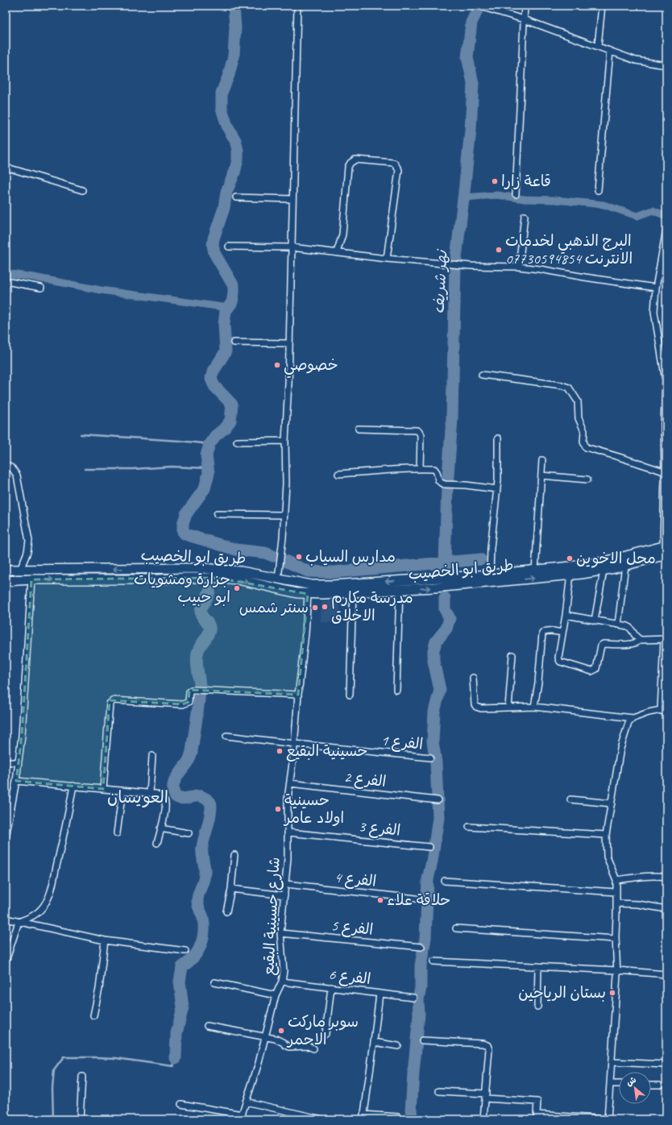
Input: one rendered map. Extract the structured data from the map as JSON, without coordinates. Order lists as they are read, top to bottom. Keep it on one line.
{"streets":{"main road":["طريق ابو الخصيب"],"street":["الفرع 1","الفرع 2","الفرع 3","الفرع 4","شارع حسينية البقيع","الفرع 5","الفرع 6"]},"crossings":[["طريق ابو الخصيب","شارع حسينية البقيع"],["الفرع 1","شارع حسينية البقيع"],["الفرع 2","شارع حسينية البقيع"],["الفرع 3","شارع حسينية البقيع"],["الفرع 4","شارع حسينية البقيع"],["شارع حسينية البقيع","الفرع 5"],["شارع حسينية البقيع","الفرع 6"]],"districts":["العويسان"],"water":["نهر شريف"],"places":["قاعة زارا","البرج الذهبي لخدمات الانترنت 07730594854","خصوصي","مدارس السياب","محل الاخوين","جزارة ومشويات ابو حبيب","مدرسة مكارم الاخلاق","سنتر شمس","حسينية البقيع","حسينية اولاد عامر","حلاقة علاء","بستان الرياحين","سوبر ماركت الاحمر"],"north":"top left"}
